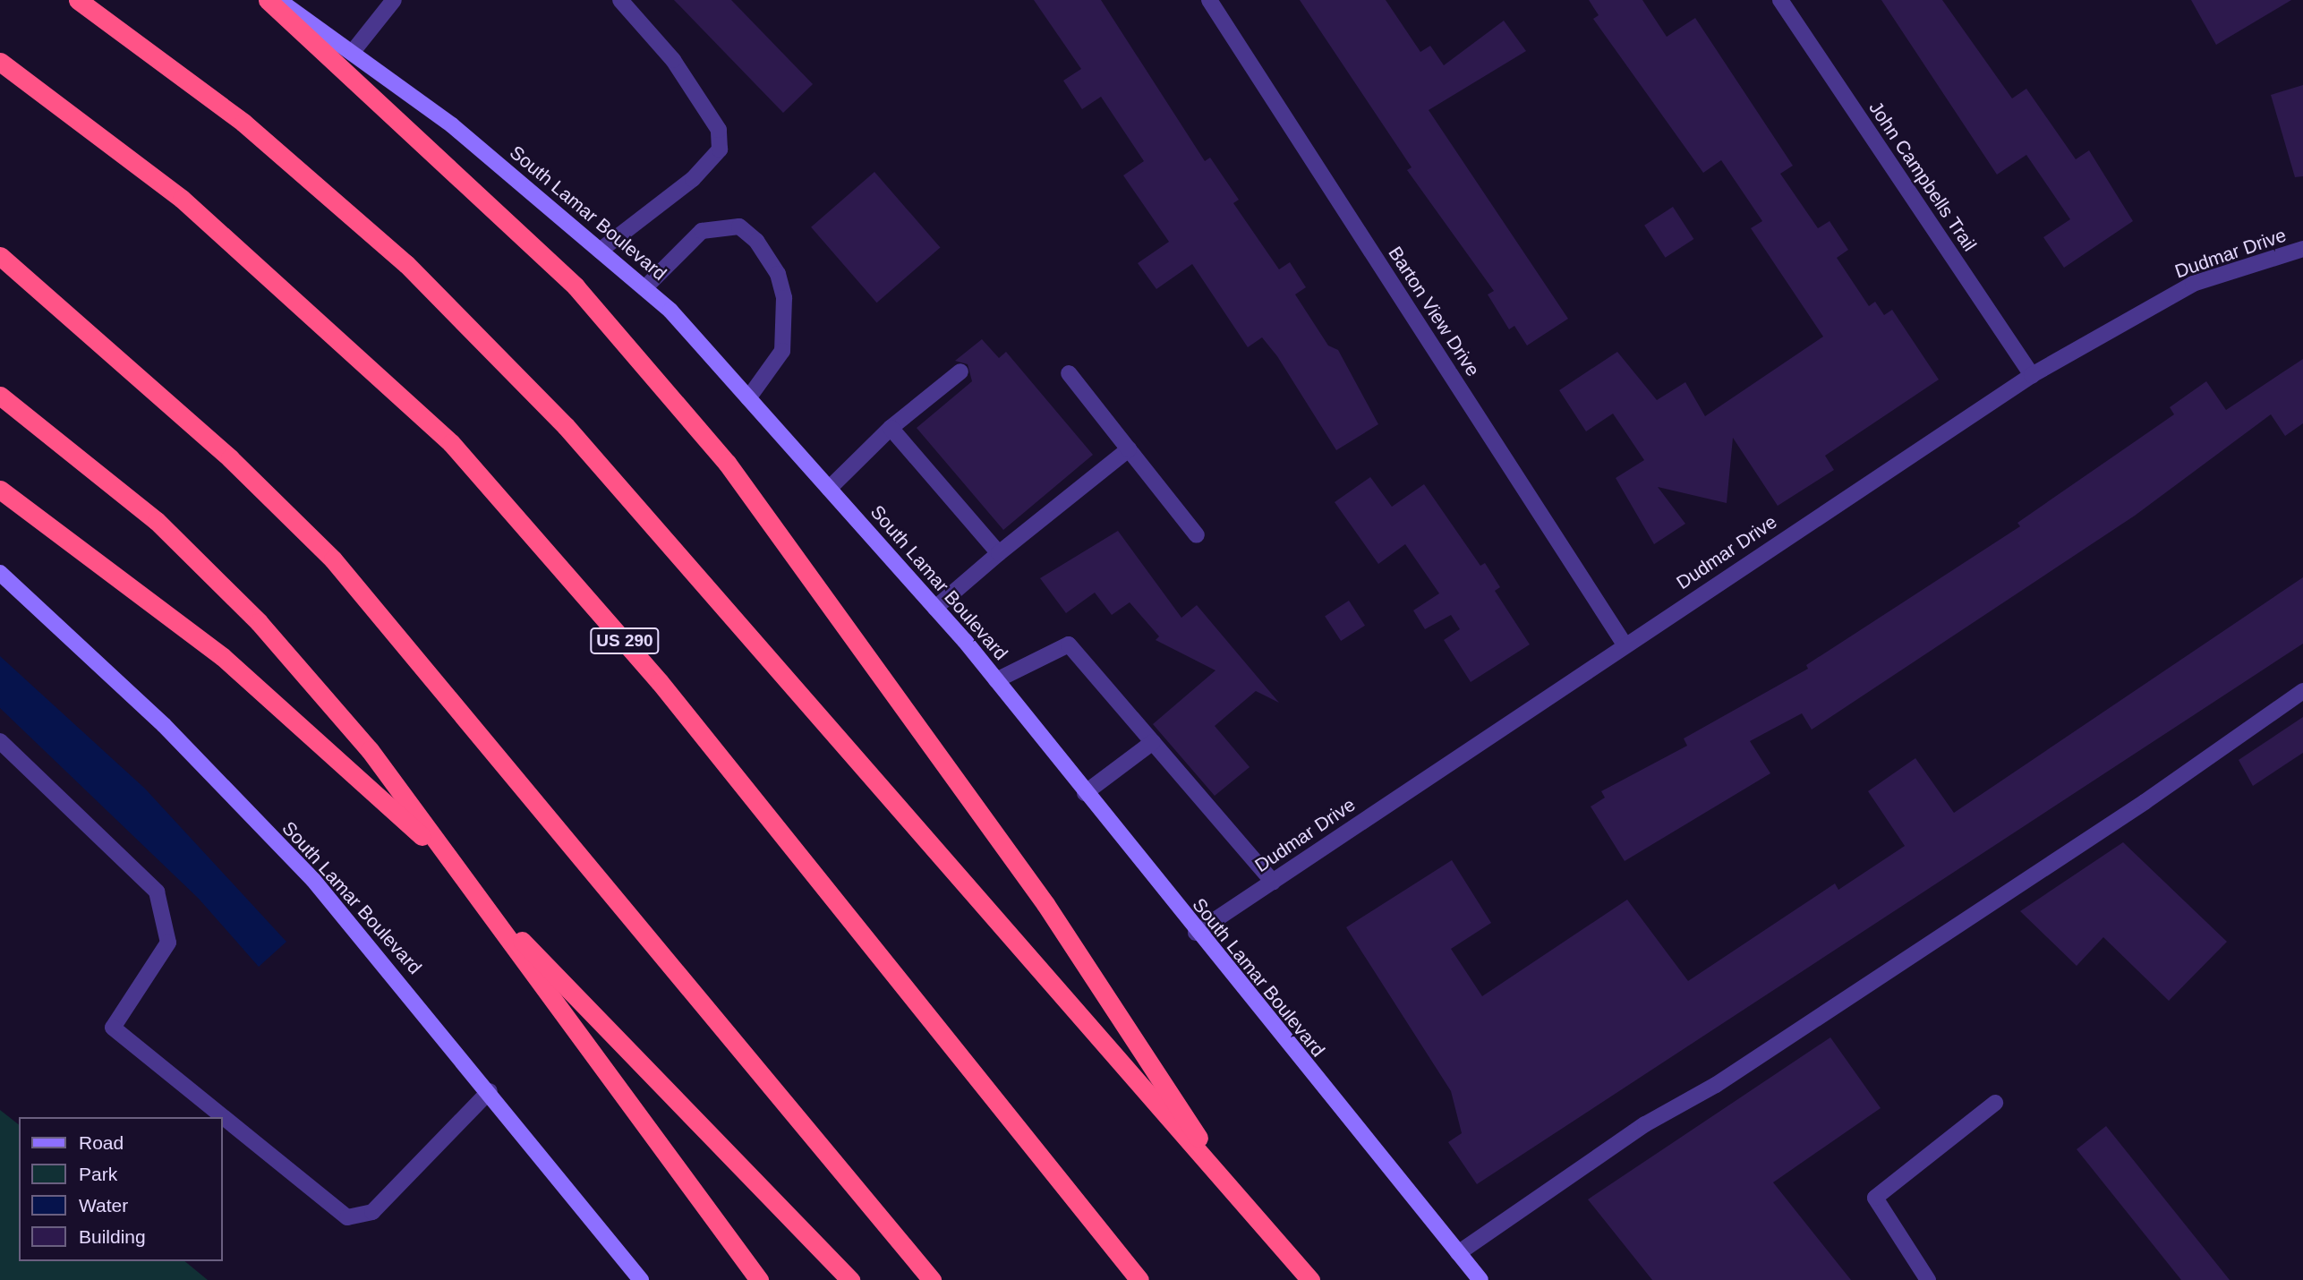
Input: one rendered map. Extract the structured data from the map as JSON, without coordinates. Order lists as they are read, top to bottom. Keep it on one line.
{"streets":{"highway":["US 290"],"main road":["South Lamar Boulevard"],"street":["John Campbells Trail","Dudmar Drive","Barton View Drive"]},"crossings":[["John Campbells Trail","Dudmar Drive"],["South Lamar Boulevard","Dudmar Drive"],["Dudmar Drive","Barton View Drive"]],"legend":["Road","Park","Water","Building"]}
